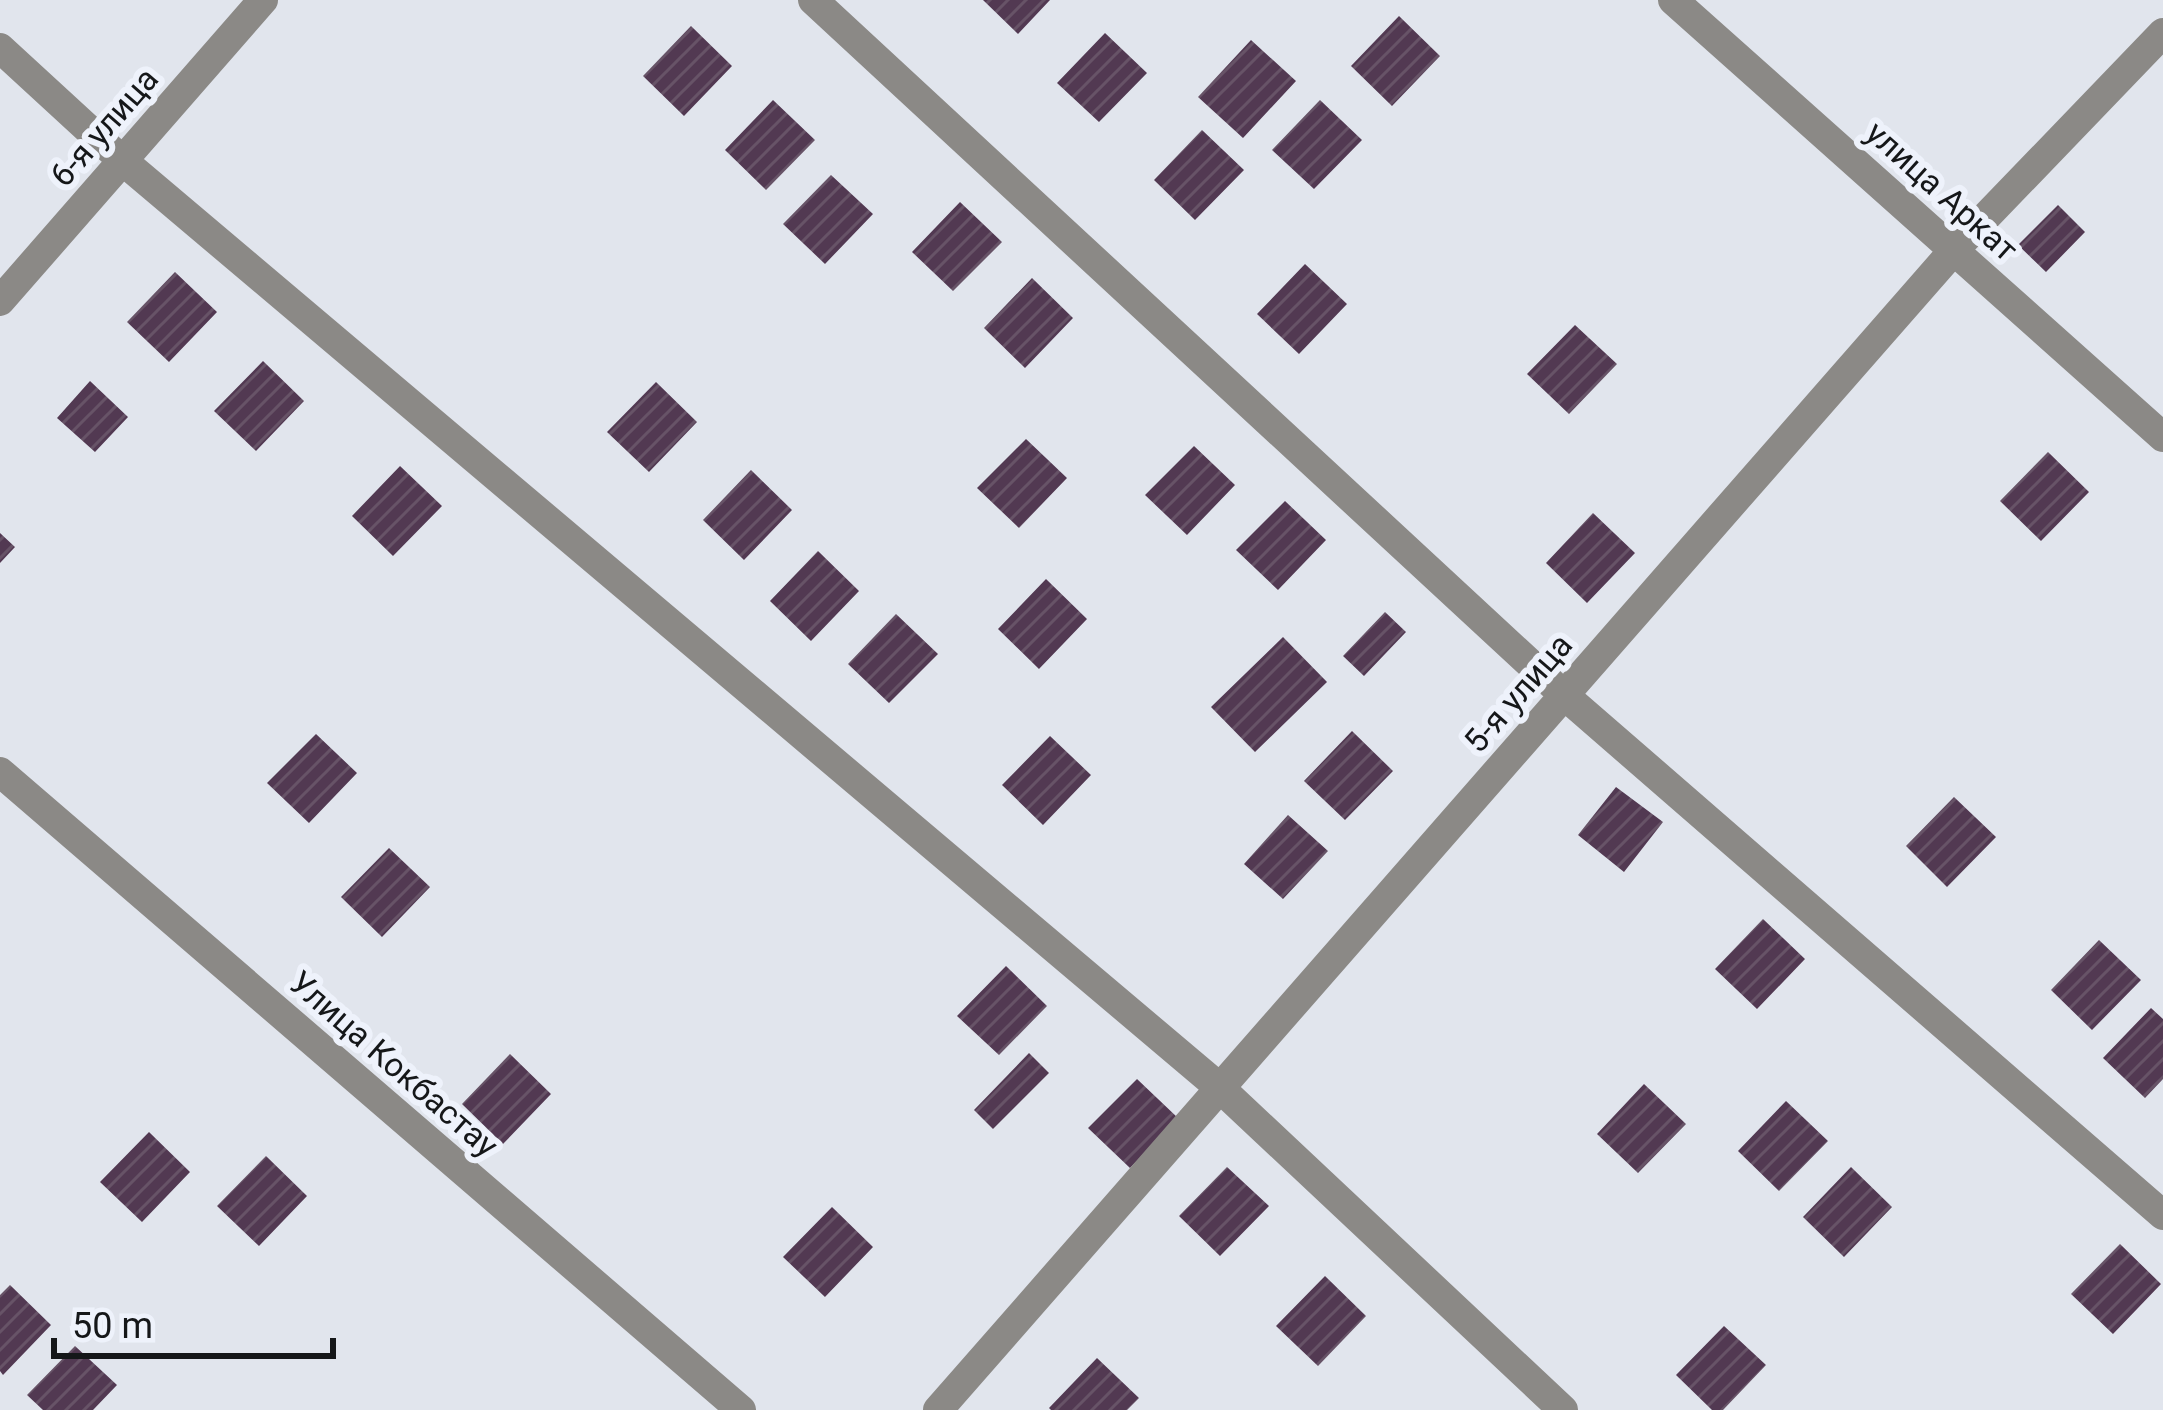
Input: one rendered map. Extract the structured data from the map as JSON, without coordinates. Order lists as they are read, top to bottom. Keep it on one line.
{"streets":{"street":["6-я улица","улица Аркат","5-я улица","Улица Кокбастау"]},"crossings":[["улица Аркат","5-я улица"]],"scale_bar":"50 m"}
